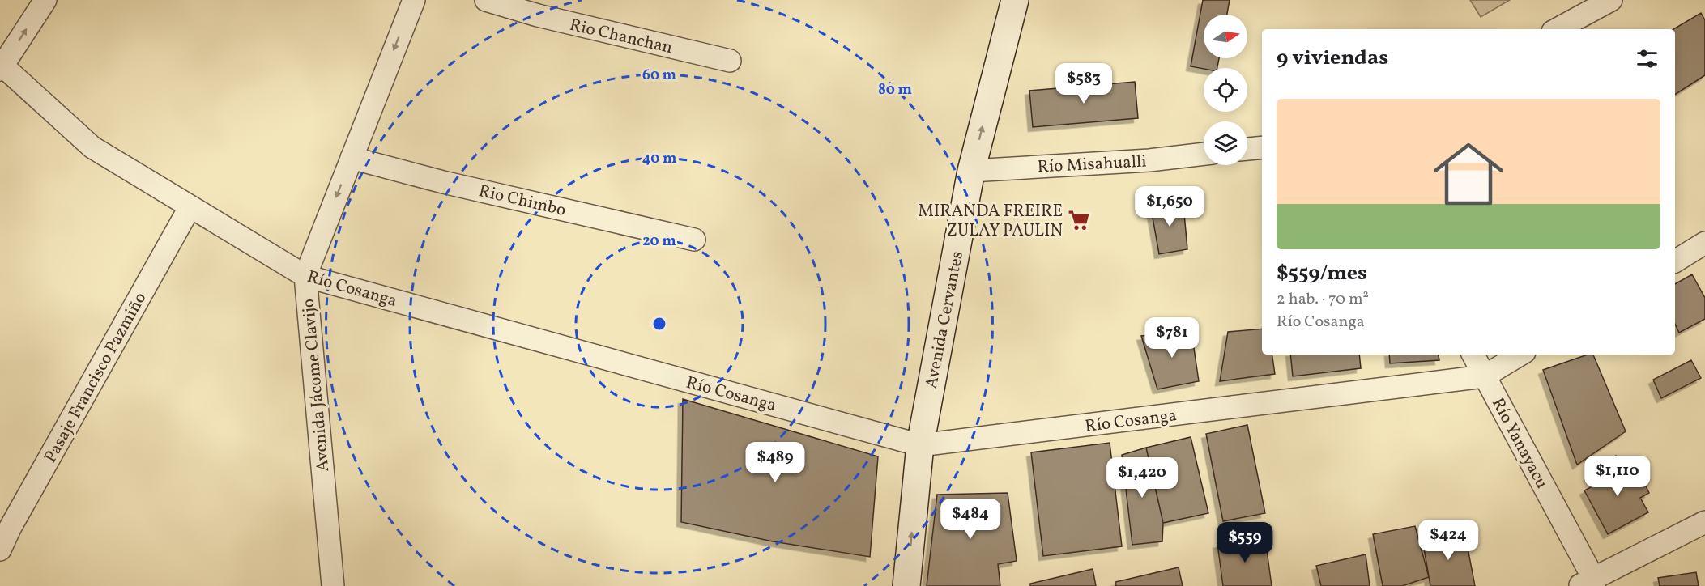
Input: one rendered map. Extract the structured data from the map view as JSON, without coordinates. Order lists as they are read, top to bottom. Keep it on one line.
{"streets":{"street":["Rio Chanchan","Río Misahualli","Rio Chimbo","Río Cosanga","Avenida Cervantes","Pasaje Francisco Pazmiño","Avenida Jácome Clavijo","Río Yanayacu"]},"crossings":[["Río Misahualli","Avenida Cervantes"],["Rio Chimbo","Avenida Jácome Clavijo"],["Río Cosanga","Avenida Cervantes"],["Río Cosanga","Pasaje Francisco Pazmiño"],["Río Cosanga","Avenida Jácome Clavijo"],["Río Cosanga","Río Yanayacu"]],"one_way":["Avenida Cervantes","Avenida Jácome Clavijo"],"places":{"supermarket":["MIRANDA FREIRE ZULAY PAULIN"]},"north":"right","page":{"heading":"9 viviendas","price":["$583","$1,650","$781","$489","$1,110","$1,420","$484","$424","$559"],"list":[{"name":"$559/mes","note":"2 hab. · 70 m² · Río Cosanga"}]},"rings":["60 m","80 m","40 m","20 m"]}
